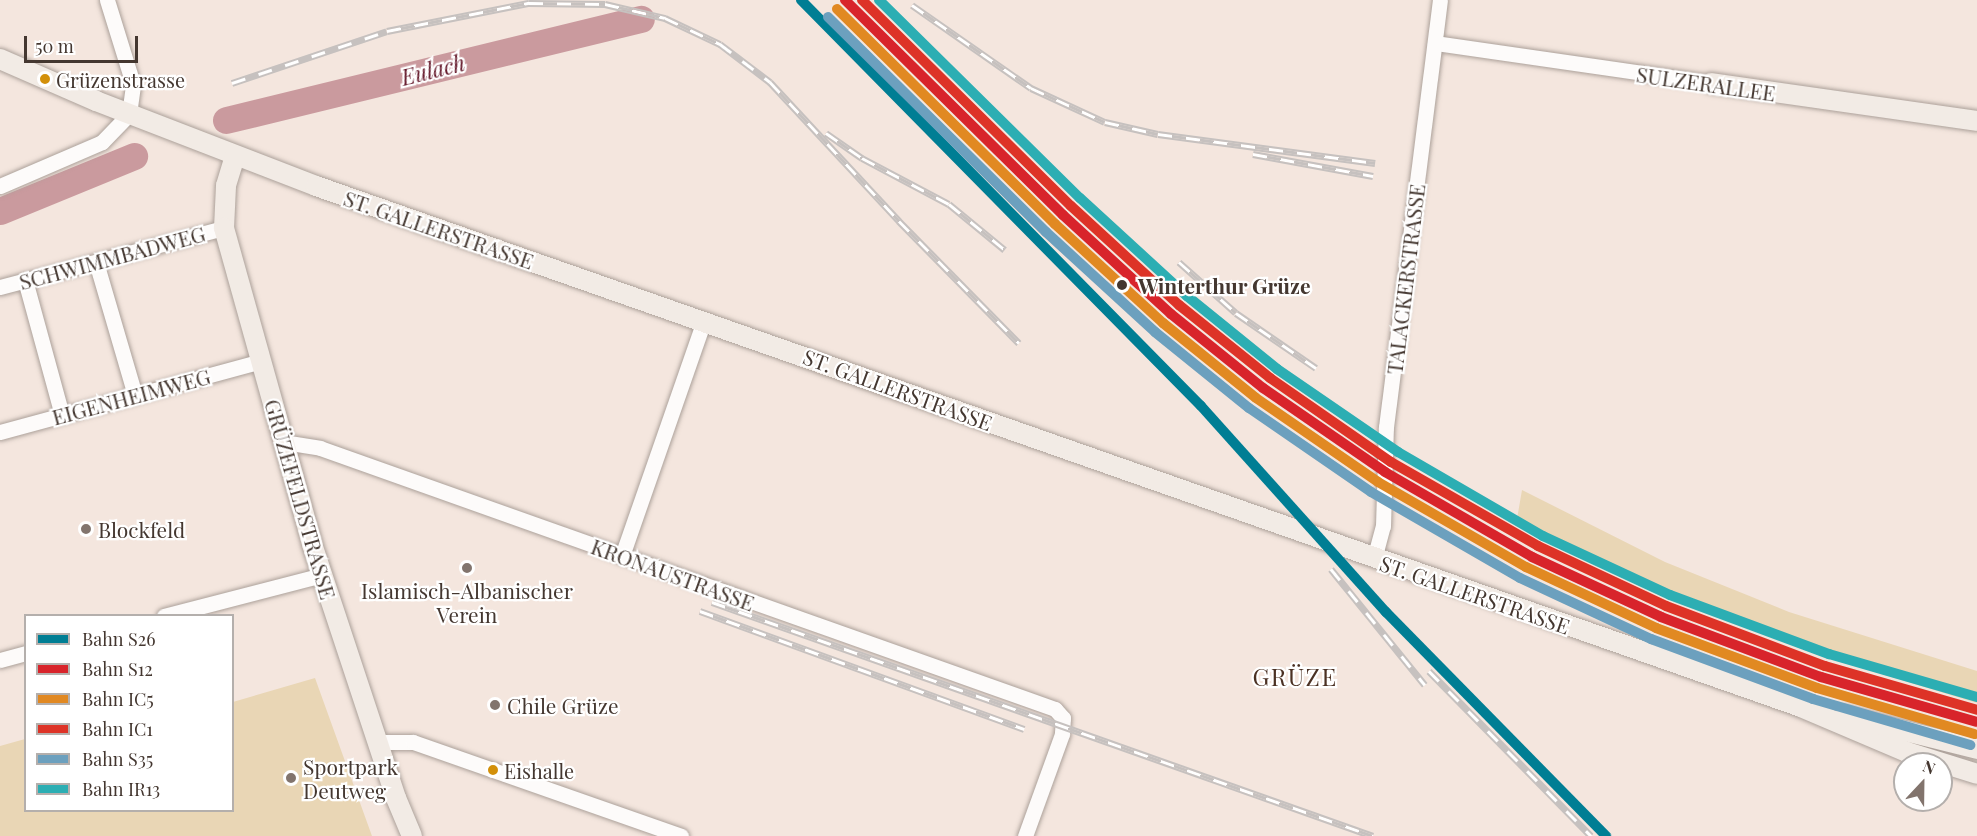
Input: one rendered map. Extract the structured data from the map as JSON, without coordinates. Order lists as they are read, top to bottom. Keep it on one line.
{"streets":{"main road":["SULZERALLEE","ST. GALLERSTRASSE","GRÜZEFELDSTRASSE"],"street":["SCHWIMMBADWEG","TALACKERSTRASSE","EIGENHEIMWEG","KRONAUSTRASSE"]},"crossings":[["SULZERALLEE","TALACKERSTRASSE"],["ST. GALLERSTRASSE","TALACKERSTRASSE"],["ST. GALLERSTRASSE","GRÜZEFELDSTRASSE"],["SCHWIMMBADWEG","GRÜZEFELDSTRASSE"],["EIGENHEIMWEG","GRÜZEFELDSTRASSE"],["GRÜZEFELDSTRASSE","KRONAUSTRASSE"]],"districts":["GRÜZE"],"water":["Eulach"],"places":["Grüzenstrasse","Winterthur Grüze","Blockfeld","Islamisch-Albanischer Verein","Chile Grüze","Eishalle","Sportpark Deutweg"],"lines":["rail line S26","rail line S12","rail line IC1","rail line IR13","rail line IC5","rail line S35"],"legend":["Bahn S26","Bahn S12","Bahn IC5","Bahn IC1","Bahn S35","Bahn IR13"],"scale_bar":"50 m","north":"top"}
